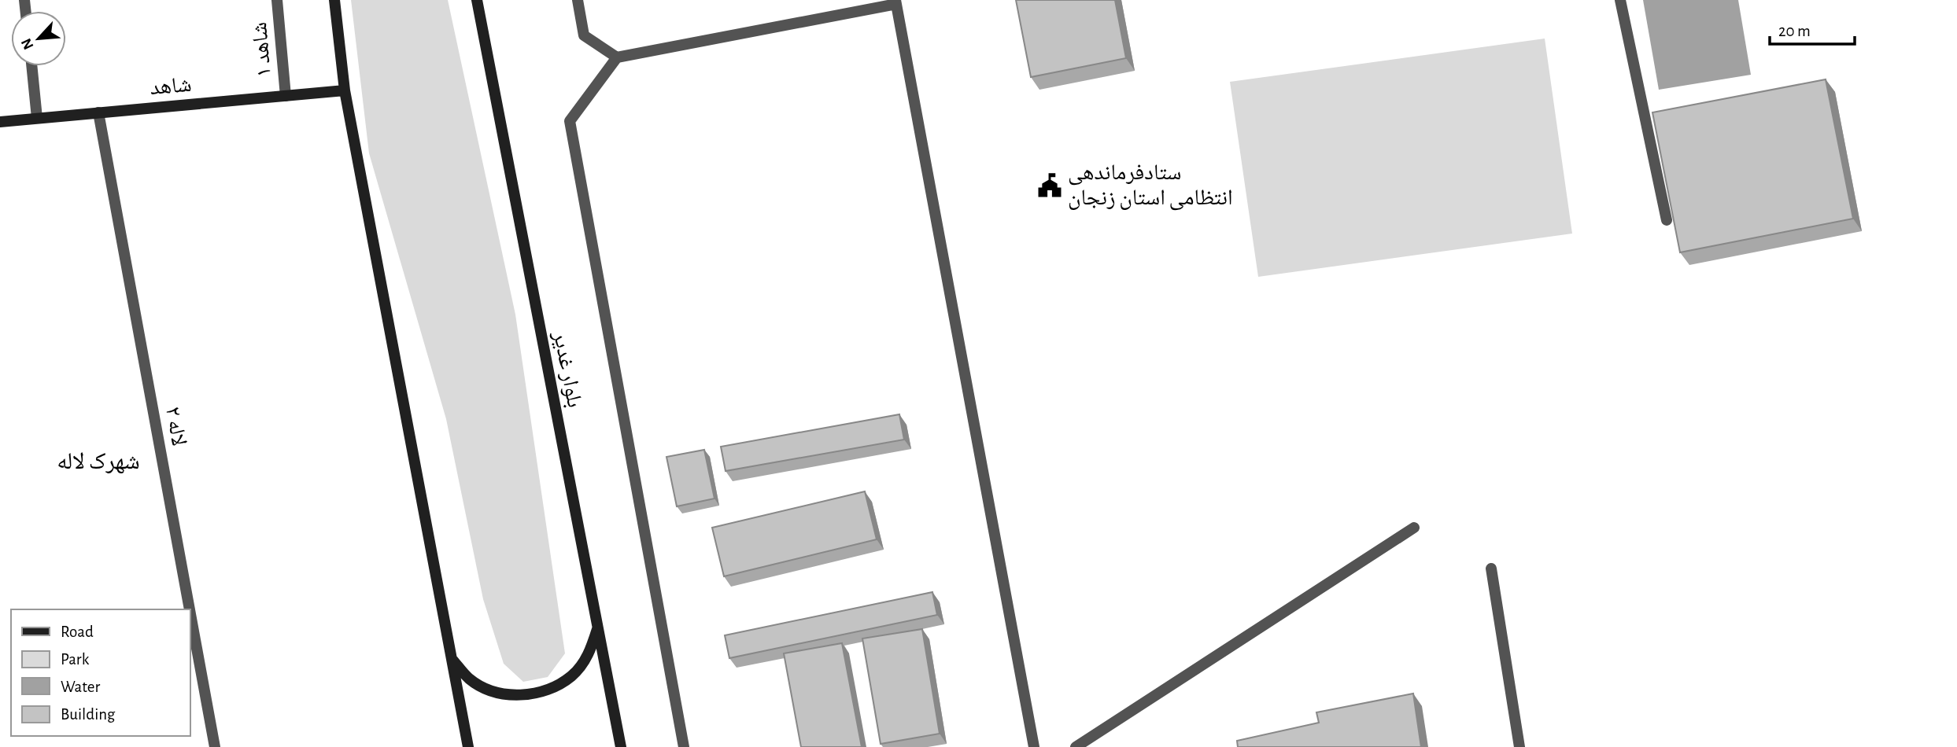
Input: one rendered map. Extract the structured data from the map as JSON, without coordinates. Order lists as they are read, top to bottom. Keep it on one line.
{"streets":{"main road":["شاهد","بلوار غدیر"],"street":["شاهد ۱","لاله ۲"]},"crossings":[["شاهد ۱","شاهد"],["شاهد","لاله ۲"]],"districts":["شهرک لاله"],"places":{"public building":["ستادفرماندهی انتظامی استان زنجان"]},"legend":["Road","Park","Water","Building"],"scale_bar":"20 m","north":"bottom left"}
